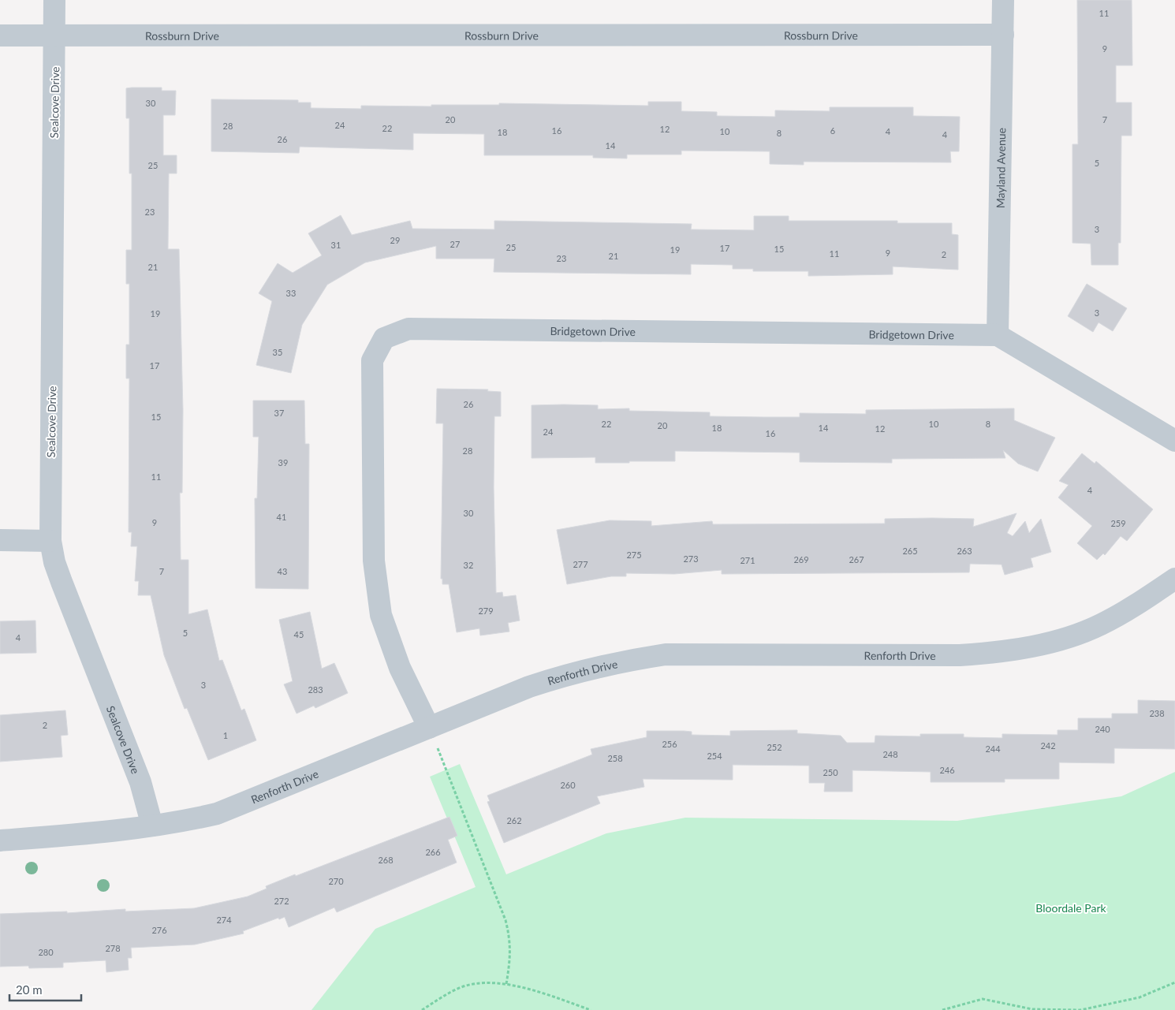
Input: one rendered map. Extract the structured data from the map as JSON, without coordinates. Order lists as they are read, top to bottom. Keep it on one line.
{"streets":{"street":["Rossburn Drive","Sealcove Drive","Mayland Avenue","Bridgetown Drive","Renforth Drive"]},"crossings":[["Rossburn Drive","Sealcove Drive"],["Rossburn Drive","Mayland Avenue"],["Sealcove Drive","Renforth Drive"],["Mayland Avenue","Bridgetown Drive"],["Bridgetown Drive","Renforth Drive"]],"parks":["Bloordale Park"],"house_numbers":["11","9","30","20","7","24","28","22","12","16","6","10","4","18","8","4","26","14","5","25","23","3","29","27","31","25","17","15","19","9","11","2","21","23","21","33","3","19","35","17","26","37","15","22","10","8","20","18","14","12","24","16","28","39","11","4","30","41","9","259","265","263","275","273","269","267","271","277","32","7","43","279","5","45","4","3","283","238","2","240","1","256","242","252","244","248","254","258","246","250","260","262","266","268","270","272","274","276","278","280"],"scale_bar":"20 m"}
